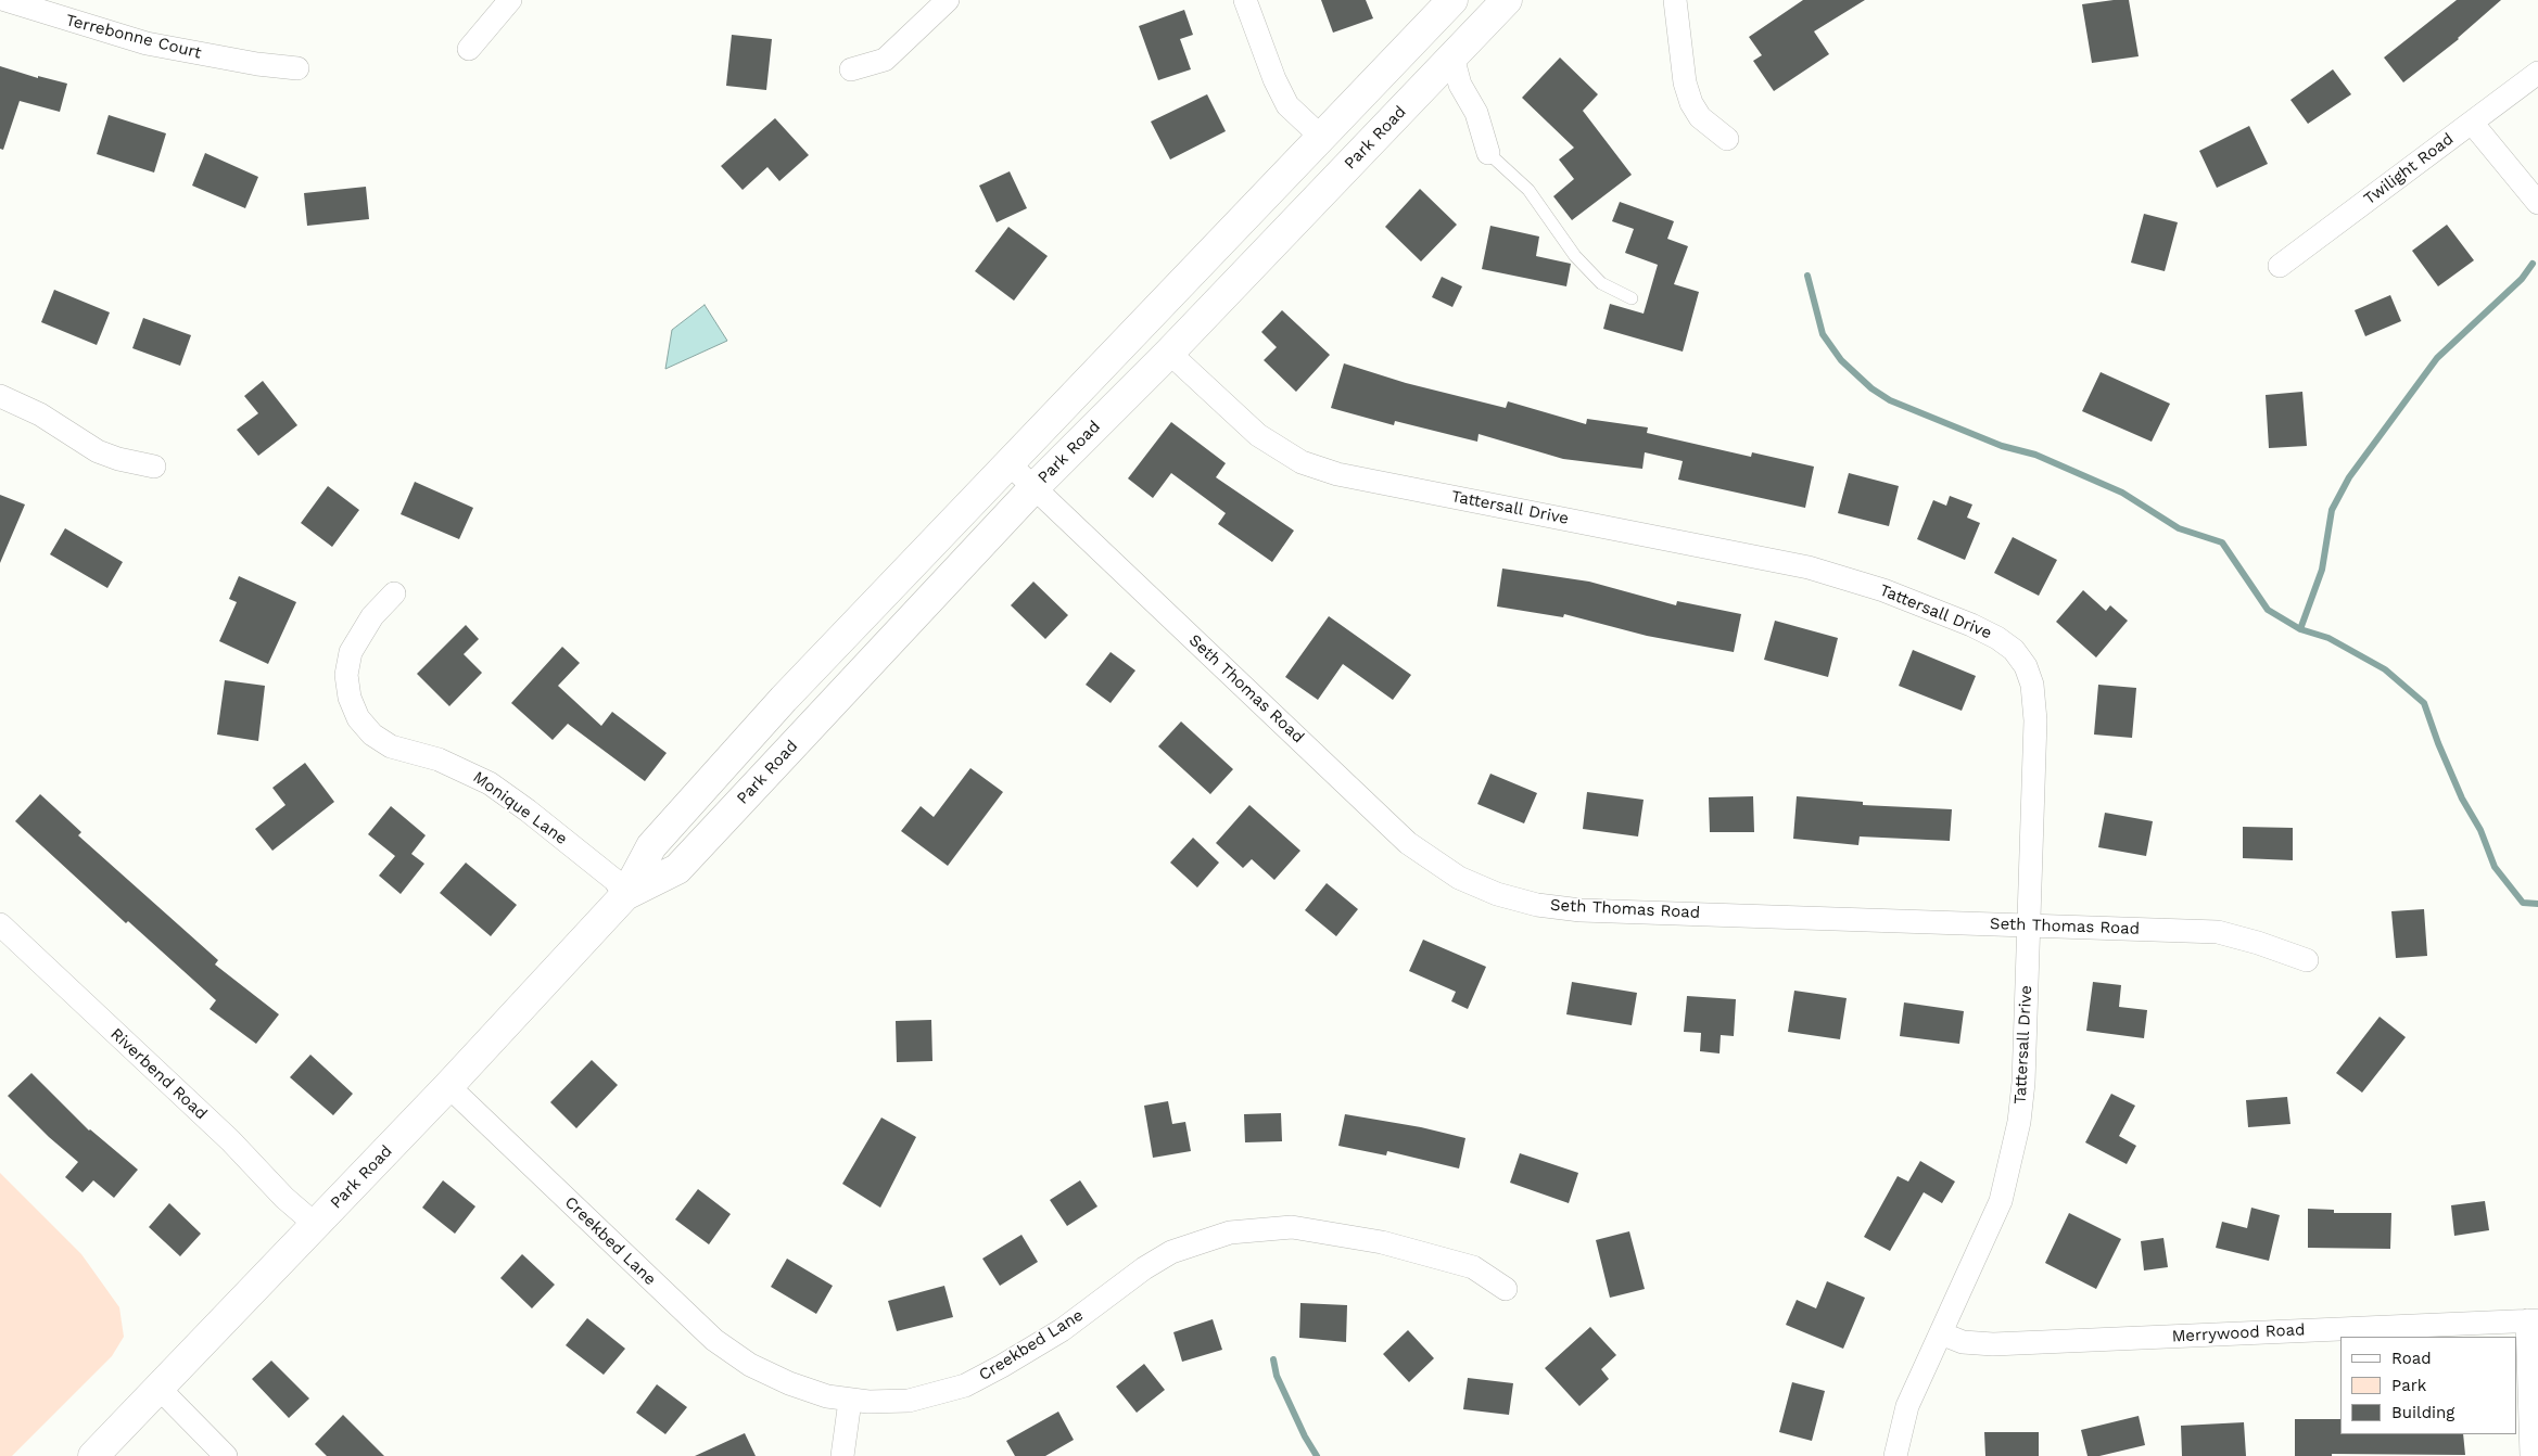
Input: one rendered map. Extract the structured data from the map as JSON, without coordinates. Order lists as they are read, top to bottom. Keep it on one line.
{"streets":{"main road":["Park Road"],"street":["Terrebonne Court","Twilight Road","Tattersall Drive","Seth Thomas Road","Monique Lane","Riverbend Road","Creekbed Lane","Merrywood Road"]},"crossings":[["Park Road","Tattersall Drive"],["Park Road","Seth Thomas Road"],["Park Road","Monique Lane"],["Park Road","Riverbend Road"],["Park Road","Creekbed Lane"],["Tattersall Drive","Seth Thomas Road"],["Tattersall Drive","Merrywood Road"]],"legend":["Road","Park","Building"]}
